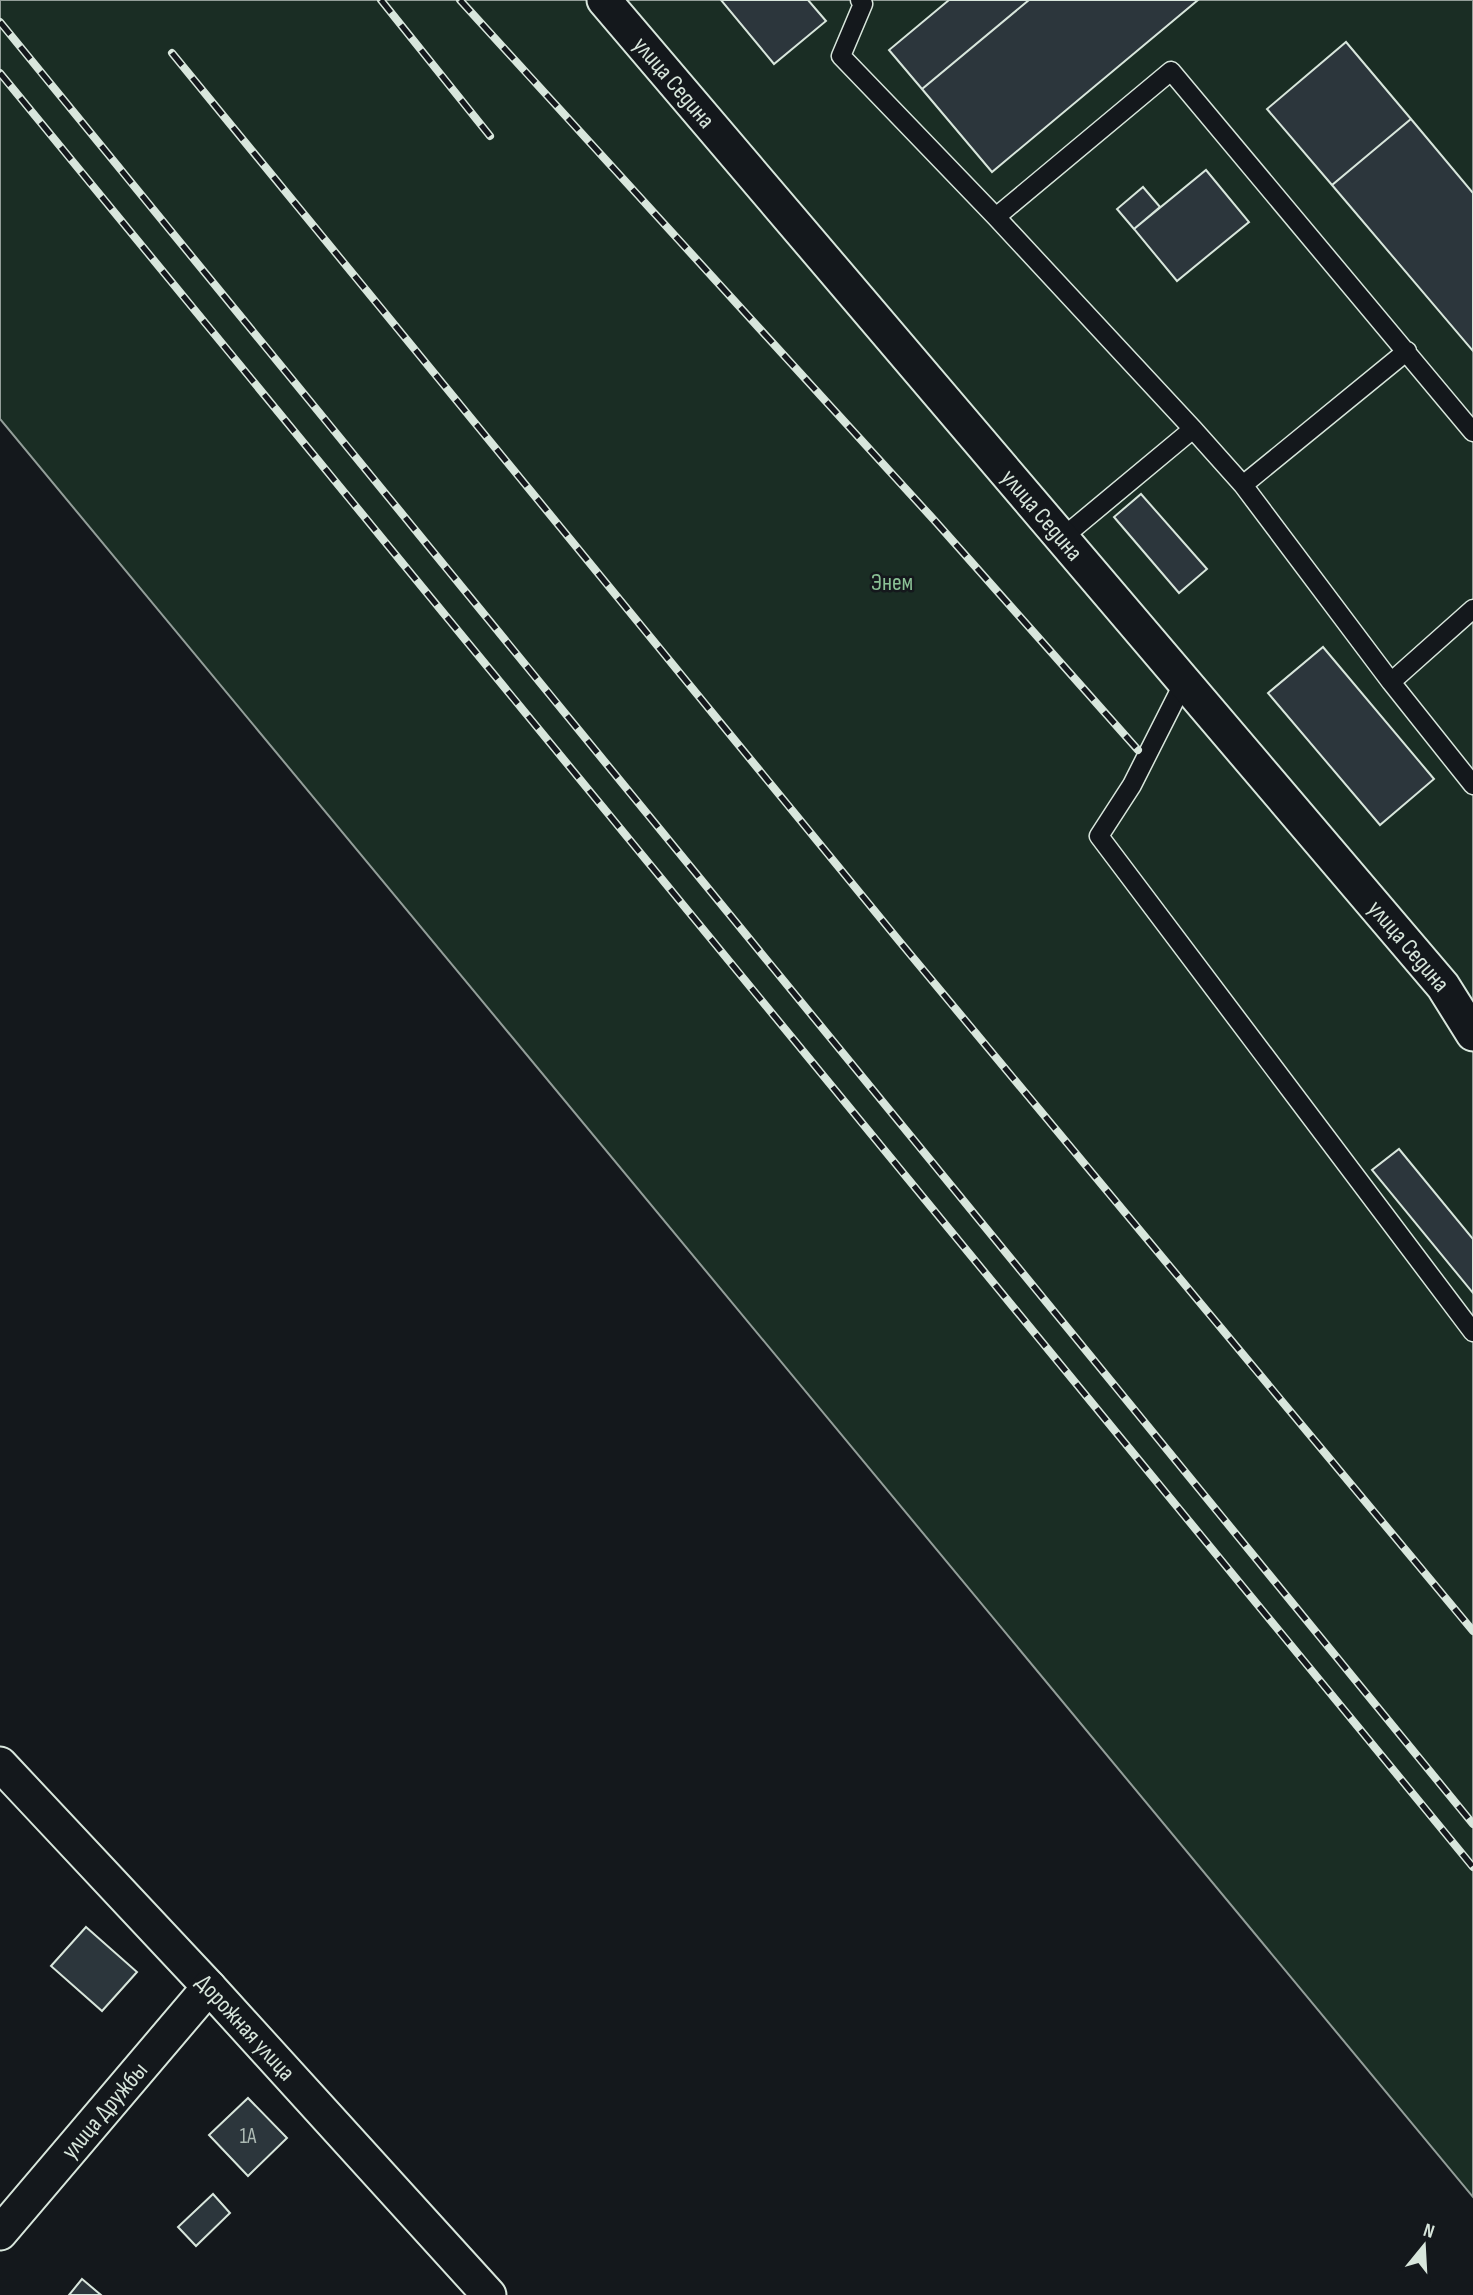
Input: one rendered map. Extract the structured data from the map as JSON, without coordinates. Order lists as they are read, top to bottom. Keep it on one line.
{"streets":{"street":["улица Седина","Дорожная улица","улица Дружбы"]},"crossings":[["Дорожная улица","улица Дружбы"]],"parks":["Энем"],"house_numbers":["1А"],"north":"top"}
